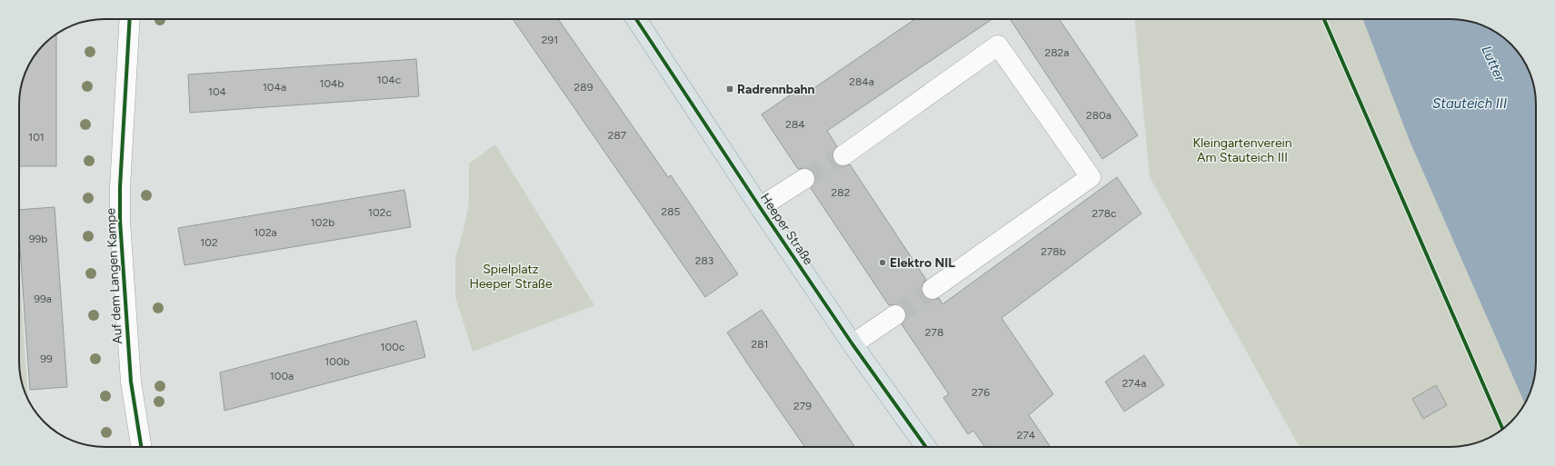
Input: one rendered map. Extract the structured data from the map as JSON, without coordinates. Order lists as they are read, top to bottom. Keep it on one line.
{"streets":{"main road":["Heeper Straße"],"street":["Auf dem Langen Kampe"]},"water":["Lutter","Stauteich III"],"parks":["Kleingartenverein Am Stauteich III","Spielplatz Heeper Straße"],"places":{"transit":["Radrennbahn"],"other":["Elektro NIL"]},"house_numbers":["291","282a","104c","284a","104b","104a","289","104","280a","284","287","101","282","285","102c","278c","102b","102a","99b","102","278b","283","99a","278","281","100c","99","100b","100a","274a","276","279","274"]}
